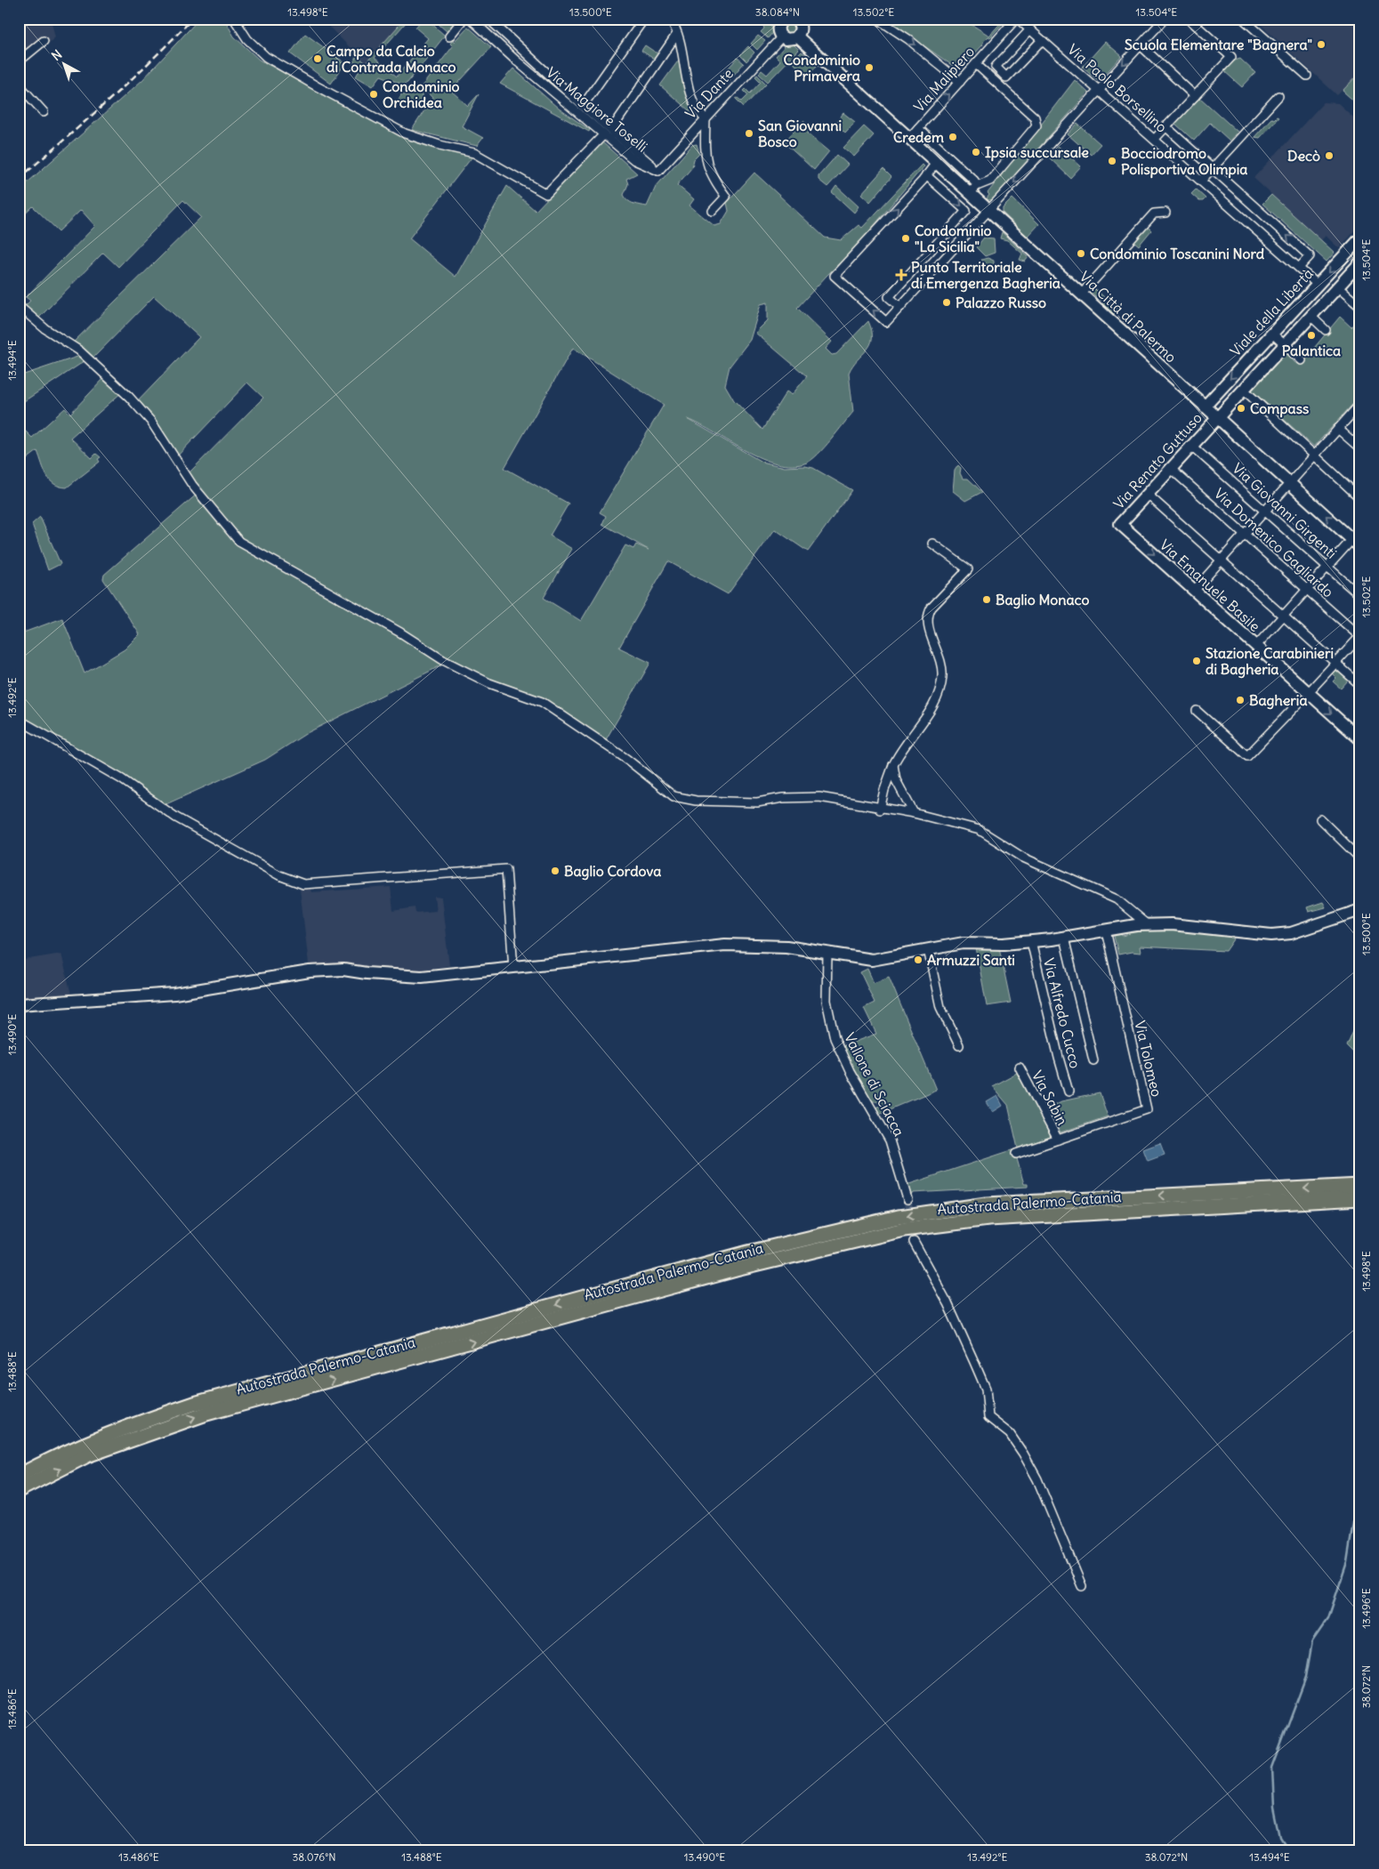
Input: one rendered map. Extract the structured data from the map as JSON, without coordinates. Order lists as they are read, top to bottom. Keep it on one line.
{"streets":{"highway":["Autostrada Palermo-Catania"],"street":["Via Malipiero","Via Paolo Borsellino","Via Dante","Via Maggiore Toselli","Viale della Libertà","Via Città di Palermo","Via Renato Guttuso","Via Giovanni Girgenti","Via Domenico Gagliardo","Via Emanuele Basile","Via Alfredo Cucco","Via Tolomeo","Vallone di Sciacca","Via Sabin"]},"crossings":[["Via Malipiero","Via Paolo Borsellino"],["Via Malipiero","Via Città di Palermo"],["Via Paolo Borsellino","Viale della Libertà"],["Via Dante","Via Maggiore Toselli"],["Viale della Libertà","Via Città di Palermo"],["Via Città di Palermo","Via Renato Guttuso"],["Via Renato Guttuso","Via Giovanni Girgenti"],["Via Renato Guttuso","Via Domenico Gagliardo"],["Via Renato Guttuso","Via Emanuele Basile"],["Via Tolomeo","Via Sabin"]],"one_way":["Via Malipiero"],"places":{"other":["Scuola Elementare \"Bagnera\"","Campo da Calcio di Contrada Monaco","Condominio Primavera","Condominio Orchidea","San Giovanni Bosco","Credem","Ipsia succursale","Decò","Bocciodromo Polisportiva Olimpia","Condominio \"La Sicilia\"","Condominio Toscanini Nord","Palazzo Russo","Palantica","Compass","Baglio Monaco","Stazione Carabinieri di Bagheria","Bagheria","Baglio Cordova","Armuzzi Santi"],"health":["Punto Territoriale di Emergenza Bagheria"]},"north":"top left","coordinates":["13.498°E","13.500°E","38.084°N","13.502°E","13.504°E","13.494°E","13.492°E","13.490°E","13.488°E","13.496°E","38.072°N","13.486°E","38.076°N"]}
